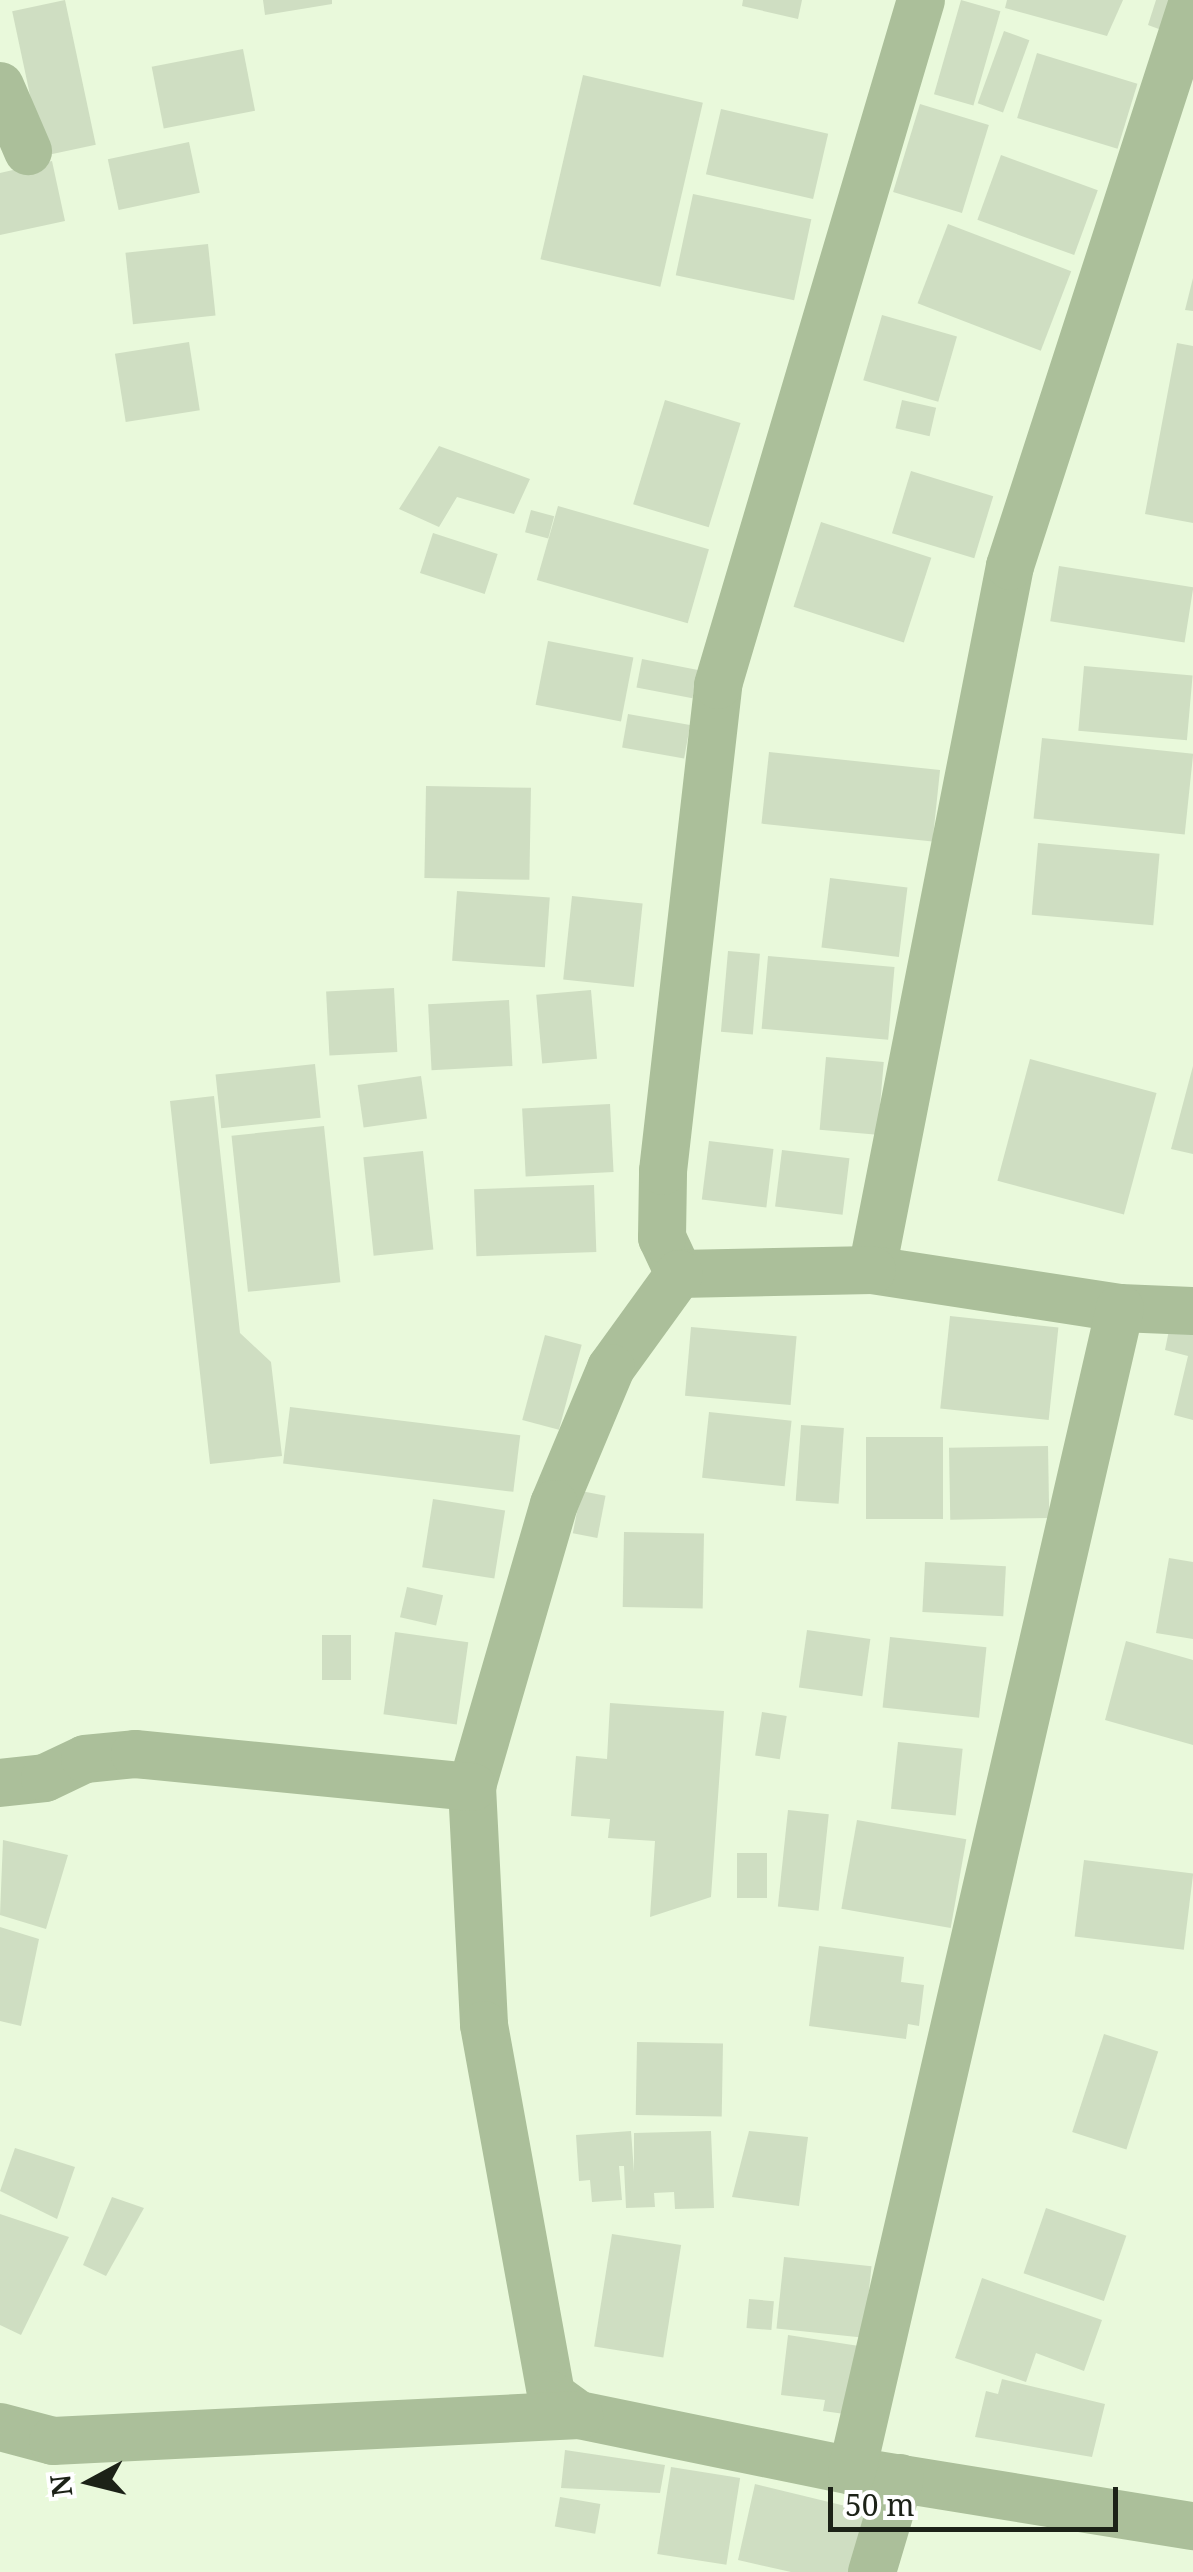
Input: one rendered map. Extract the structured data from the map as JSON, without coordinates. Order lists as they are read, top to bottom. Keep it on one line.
{"scale_bar":"50 m","north":"left"}
